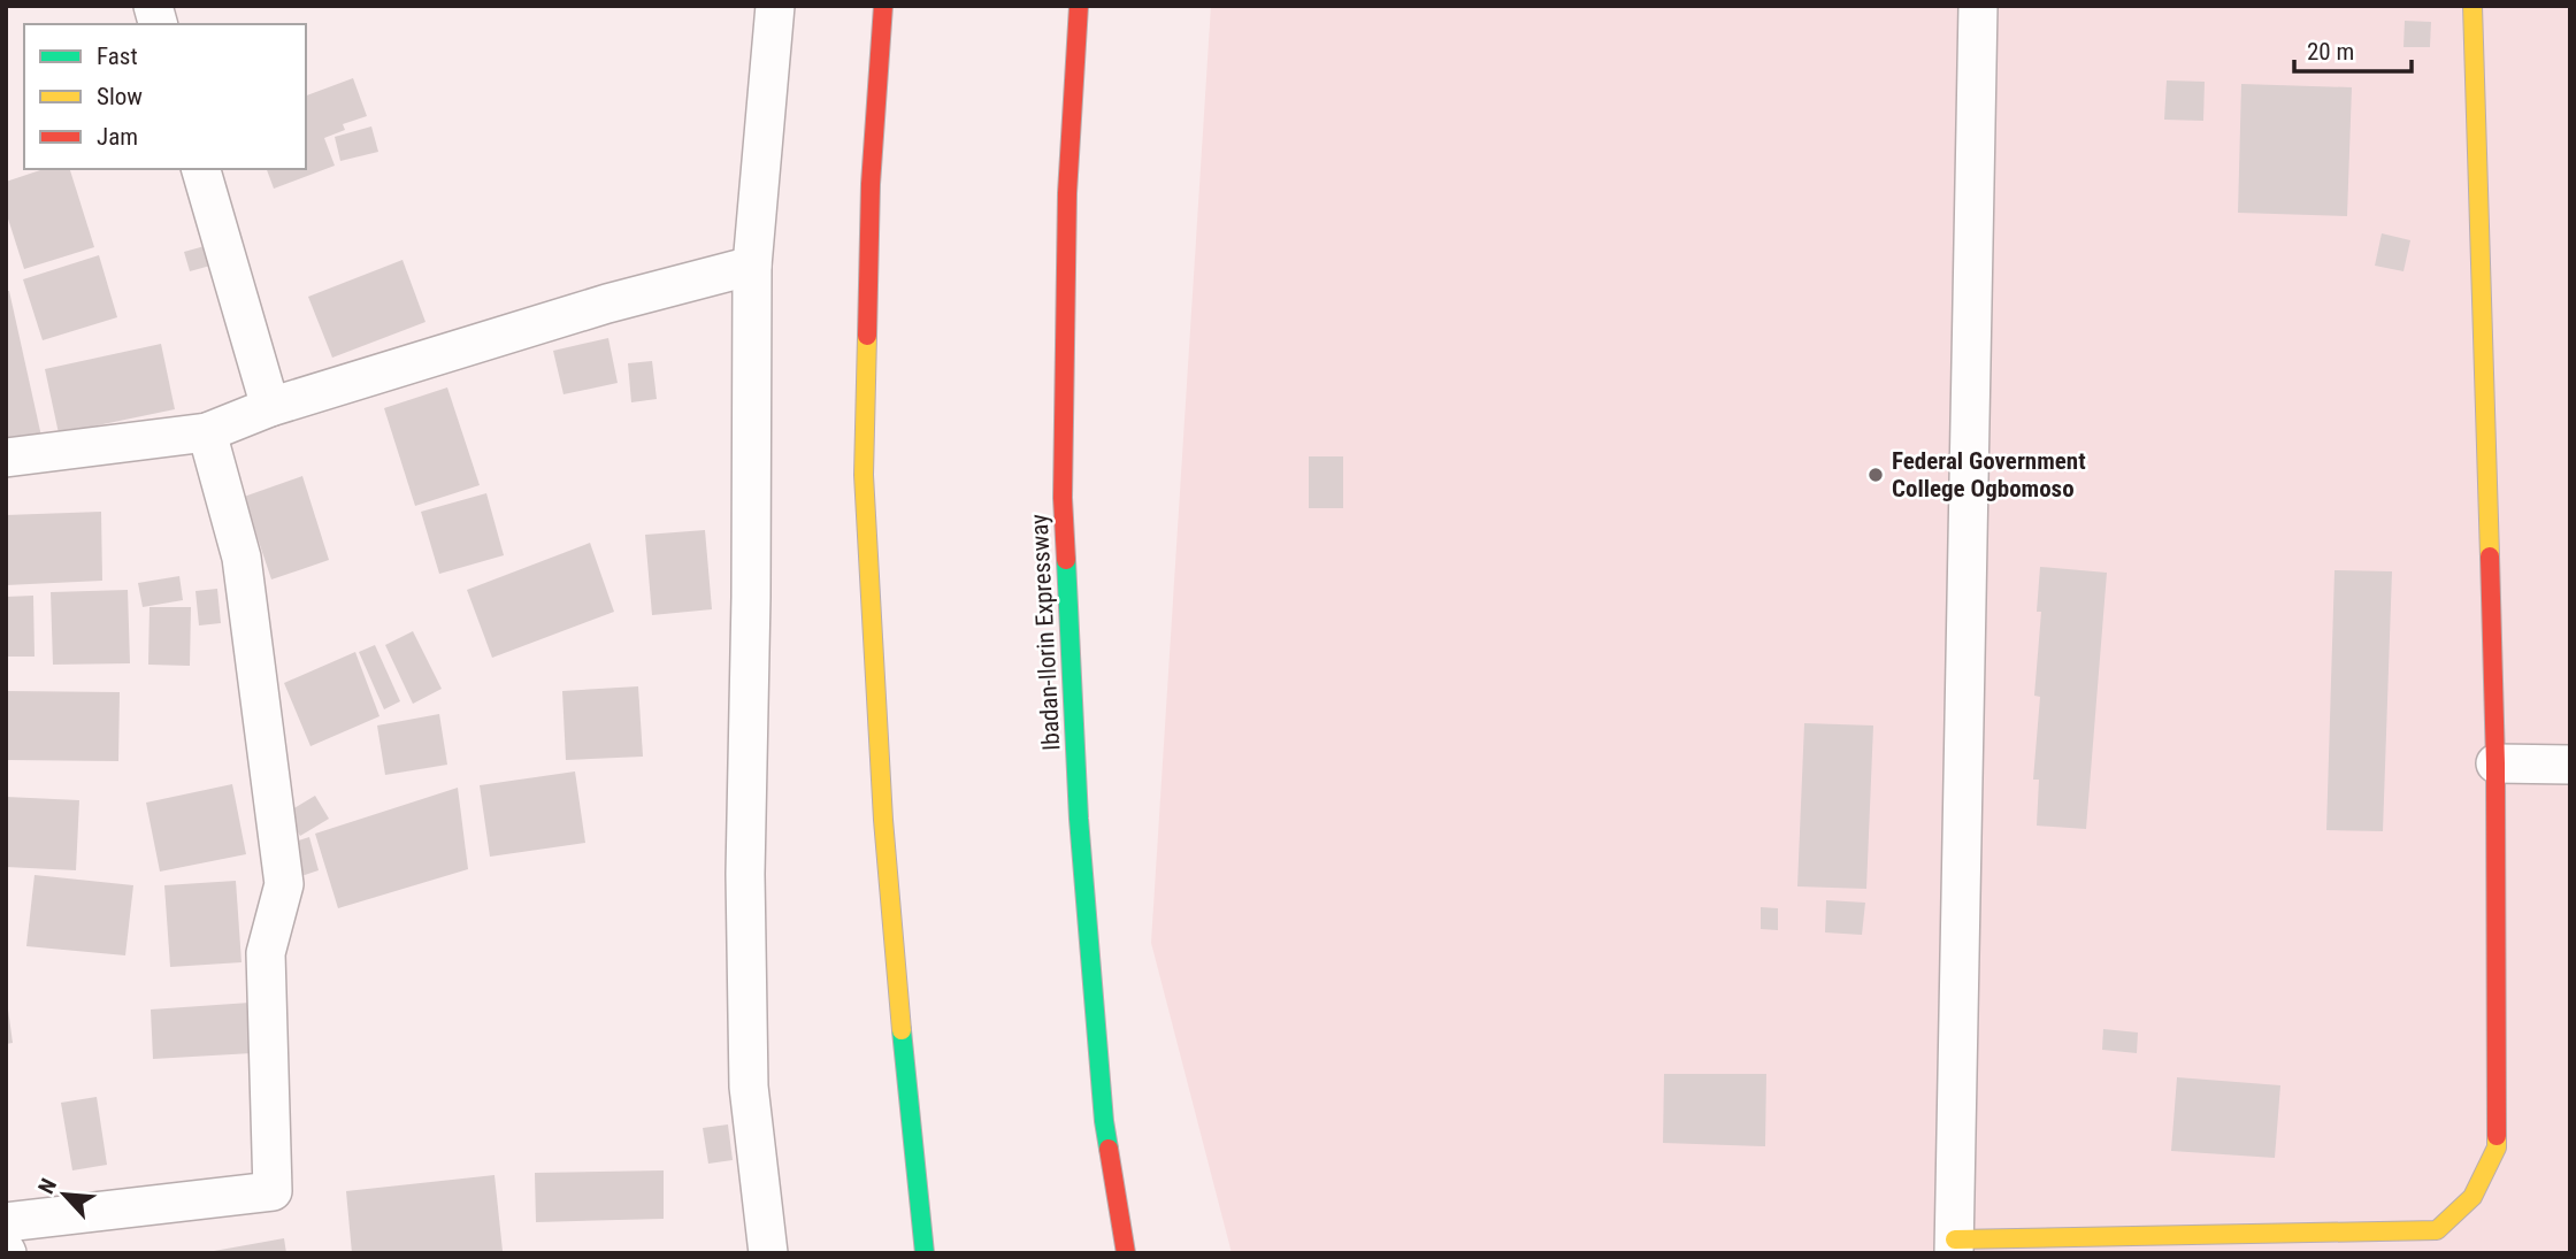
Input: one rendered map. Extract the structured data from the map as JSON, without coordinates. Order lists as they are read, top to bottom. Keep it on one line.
{"streets":{"main road":["Ibadan-Ilorin Expressway"]},"places":["Federal Government College Ogbomoso"],"legend":["Fast","Slow","Jam"],"scale_bar":"20 m","north":"top left"}
